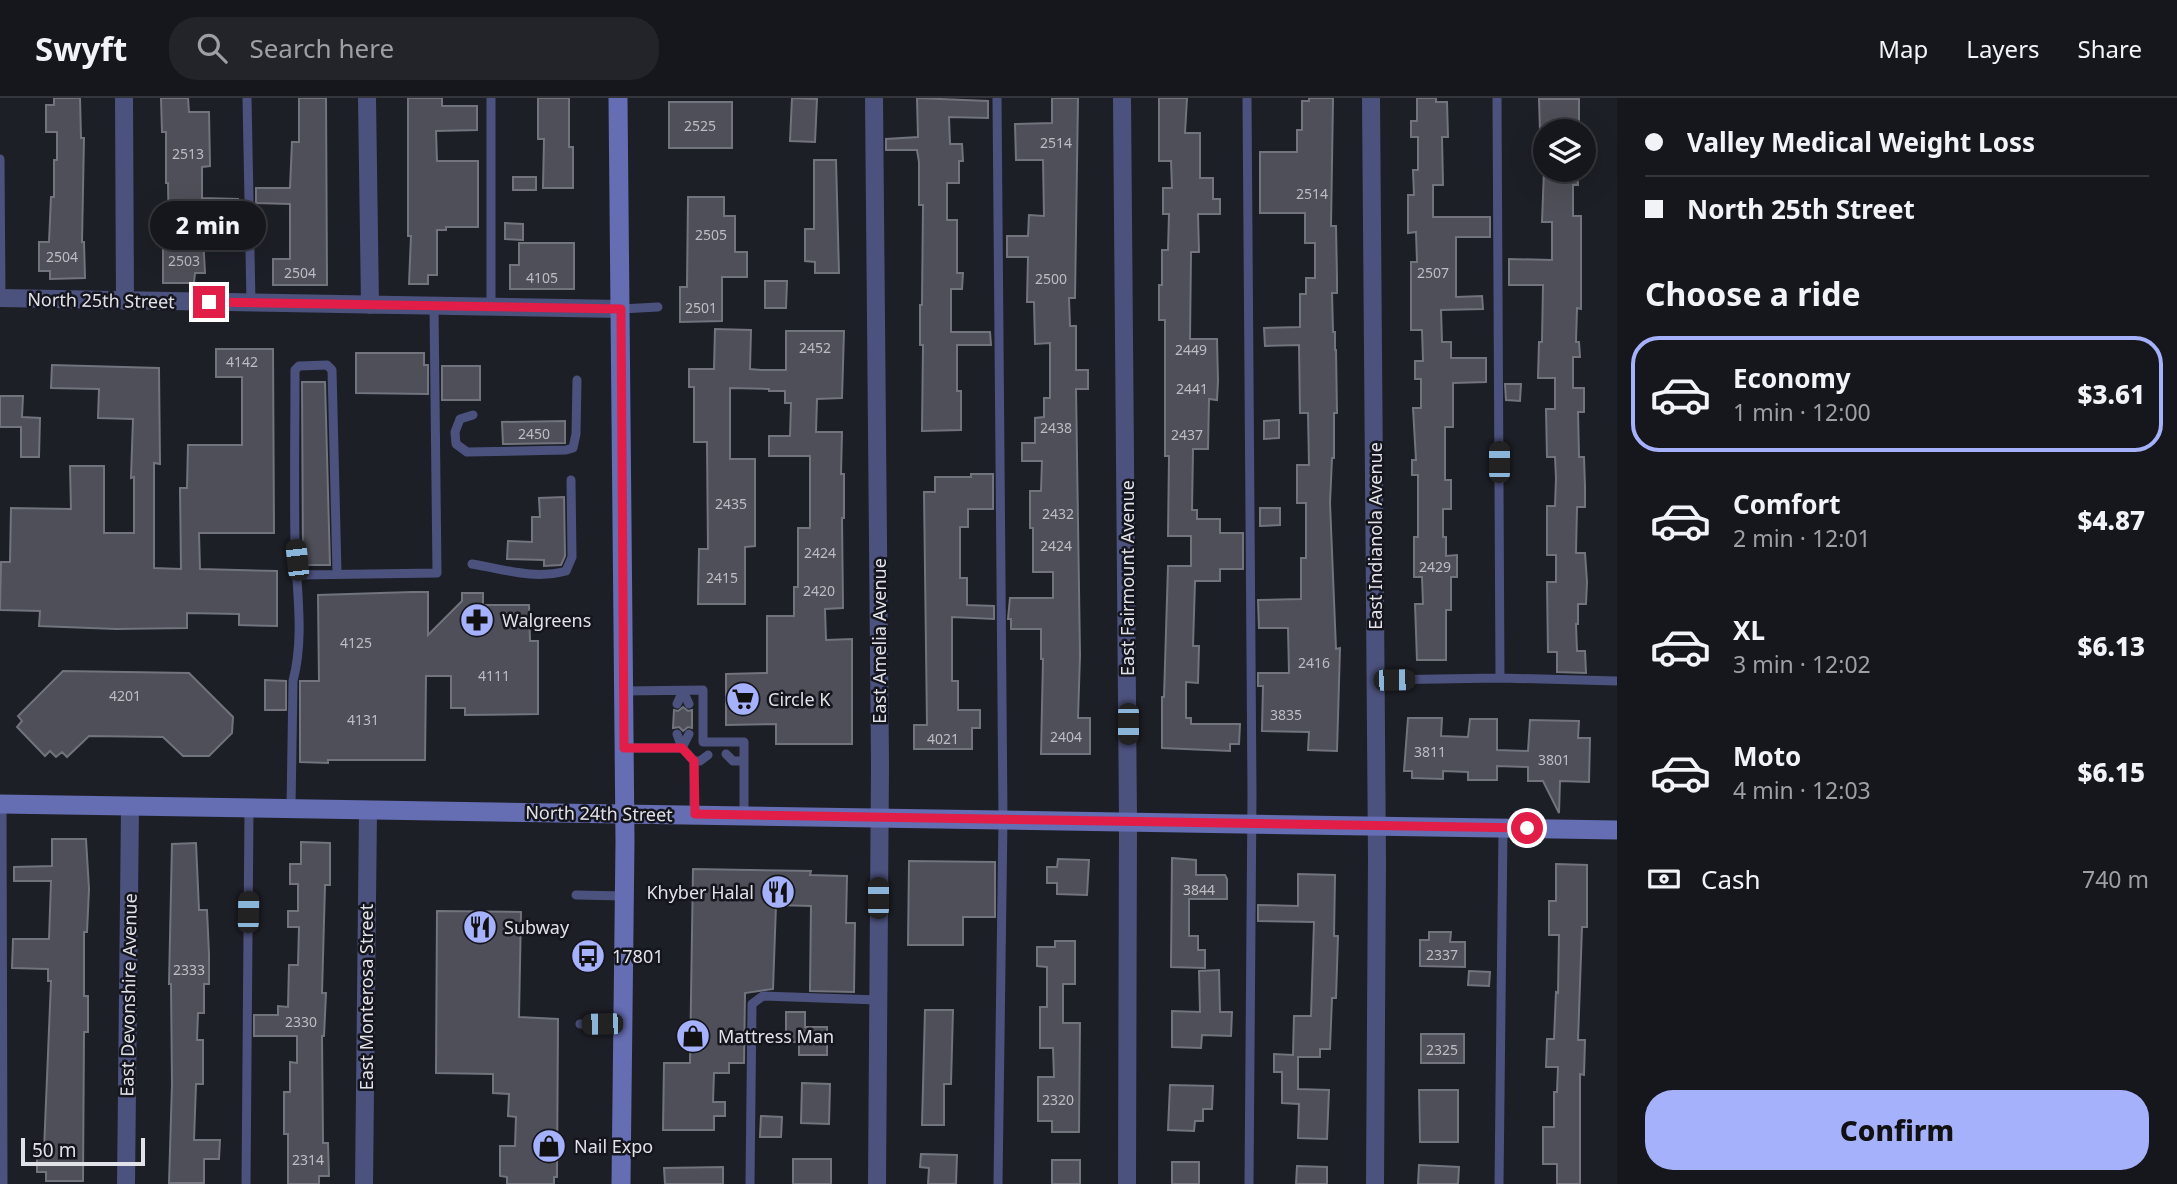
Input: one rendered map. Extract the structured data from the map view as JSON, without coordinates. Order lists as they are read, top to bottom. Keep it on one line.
{"streets":{"main road":["North 24th Street"],"street":["North 25th Street","East Indianola Avenue","East Fairmount Avenue","East Amelia Avenue","East Devonshire Avenue","East Monterosa Street"]},"crossings":[["East Indianola Avenue","North 24th Street"],["East Fairmount Avenue","North 24th Street"],["East Amelia Avenue","North 24th Street"],["North 24th Street","East Devonshire Avenue"],["North 24th Street","East Monterosa Street"]],"places":{"pharmacy":["Walgreens"],"supermarket":["Circle K"],"restaurant":["Khyber Halal","Subway"],"bus stop":["17801"],"shop":["Mattress Man","Nail Expo"]},"house_numbers":["2525","2514","2513","2514","2505","2504","2503","2504","2507","4105","2500","2501","2452","2449","4142","2441","2438","2450","2437","2435","2432","2424","2424","2429","2415","2420","4125","2416","4111","4201","3835","4131","2404","4021","3811","3801","3844","2337","2333","2330","2325","2320","2314"],"scale_bar":"50 m","page":{"header":"Swyft","search":"Search here","nav":["Map","Layers","Share"],"banner":["Valley Medical Weight Loss","North 25th Street"],"bubble":"2 min","heading":"Choose a ride","list":[{"name":"Economy","note":"1 min · 12:00","value":"$3.61"},{"name":"Comfort","note":"2 min · 12:01","value":"$4.87"},{"name":"XL","note":"3 min · 12:02","value":"$6.13"},{"name":"Moto","note":"4 min · 12:03","value":"$6.15"}],"pay":["Cash","740 m"],"buttons":"Confirm","scale":"50 m"}}
